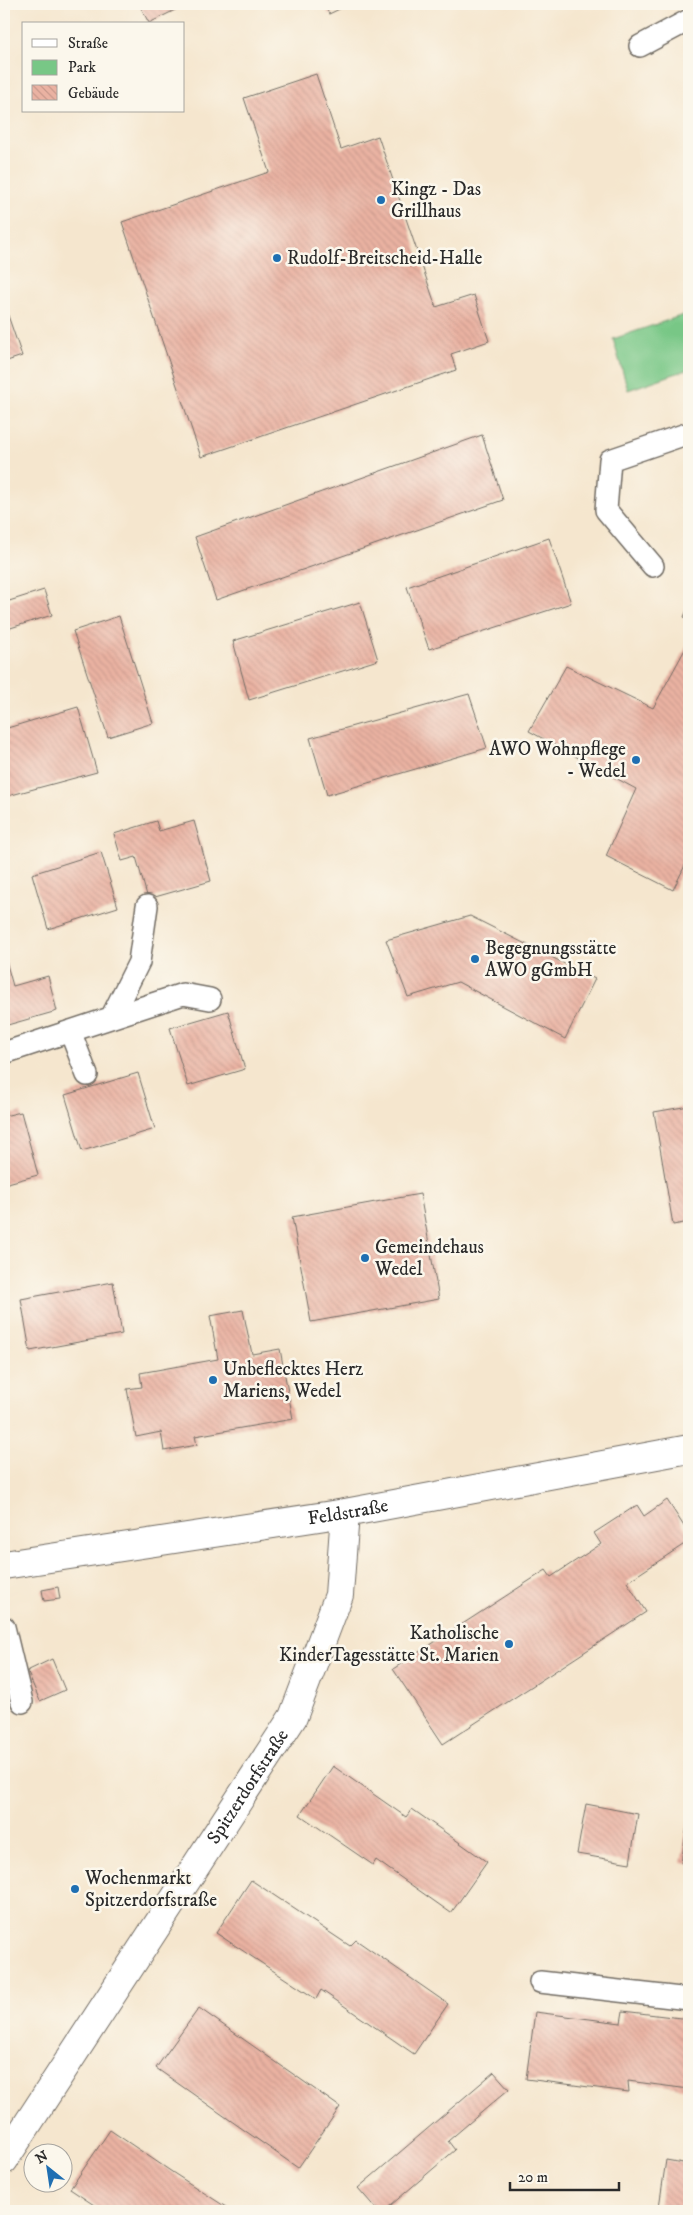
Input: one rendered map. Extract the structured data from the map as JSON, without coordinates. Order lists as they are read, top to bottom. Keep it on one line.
{"streets":{"street":["Feldstraße","Spitzerdorfstraße"]},"crossings":[["Feldstraße","Spitzerdorfstraße"]],"places":["Kingz - Das Grillhaus","Rudolf-Breitscheid-Halle","AWO Wohnpflege - Wedel","Begegnungsstätte AWO gGmbH","Gemeindehaus Wedel","Unbeflecktes Herz Mariens, Wedel","Katholische KinderTagesstätte St. Marien","Wochenmarkt Spitzerdorfstraße"],"legend":["Straße","Park","Gebäude"],"scale_bar":"20 m","north":"top left"}
